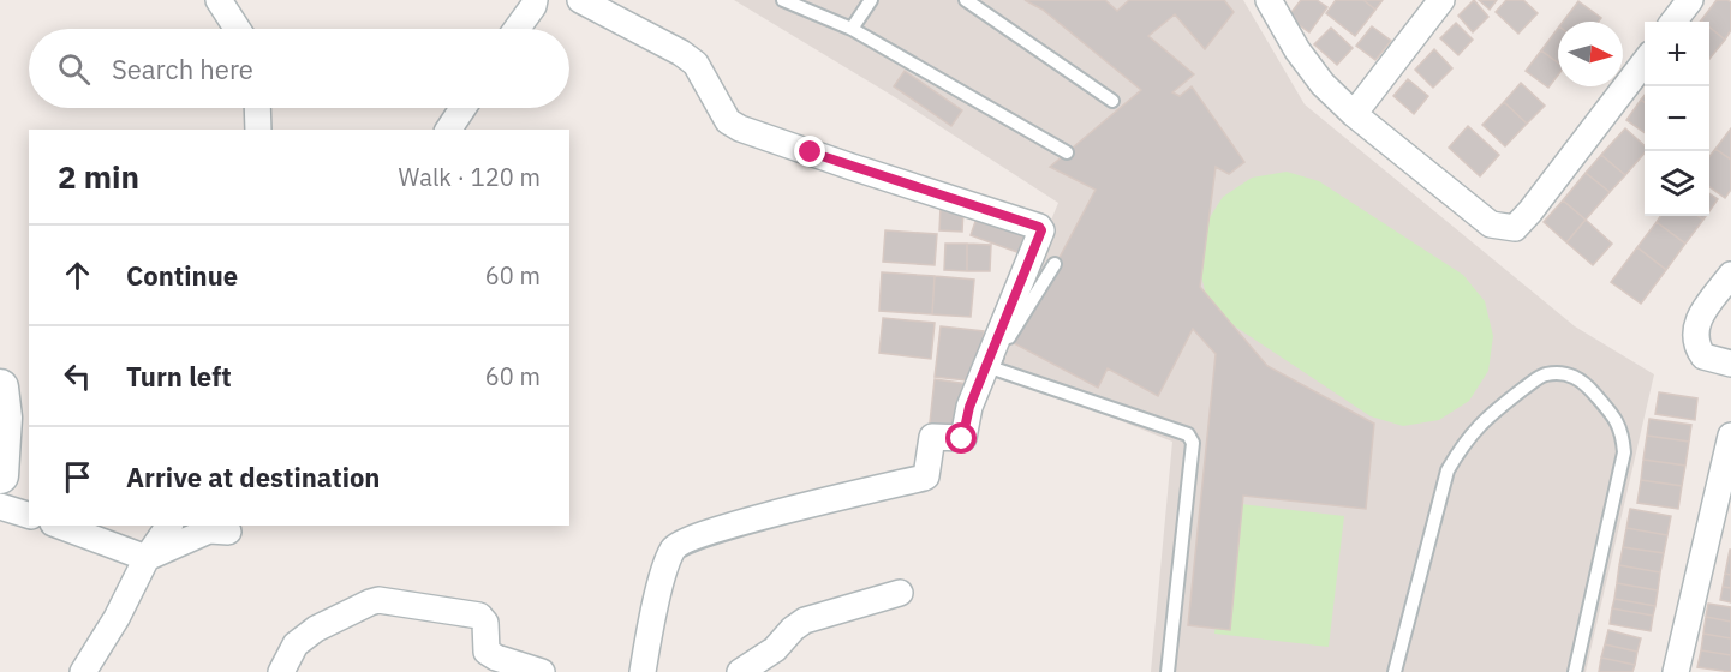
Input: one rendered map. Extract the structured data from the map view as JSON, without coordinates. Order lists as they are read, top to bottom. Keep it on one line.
{"north":"right","page":{"map_buttons":["+","−"],"search":"Search here","heading":["2 min","Walk · 120 m"],"list":[["Continue","60 m"],["Turn left","60 m"],"Arrive at destination"]}}
